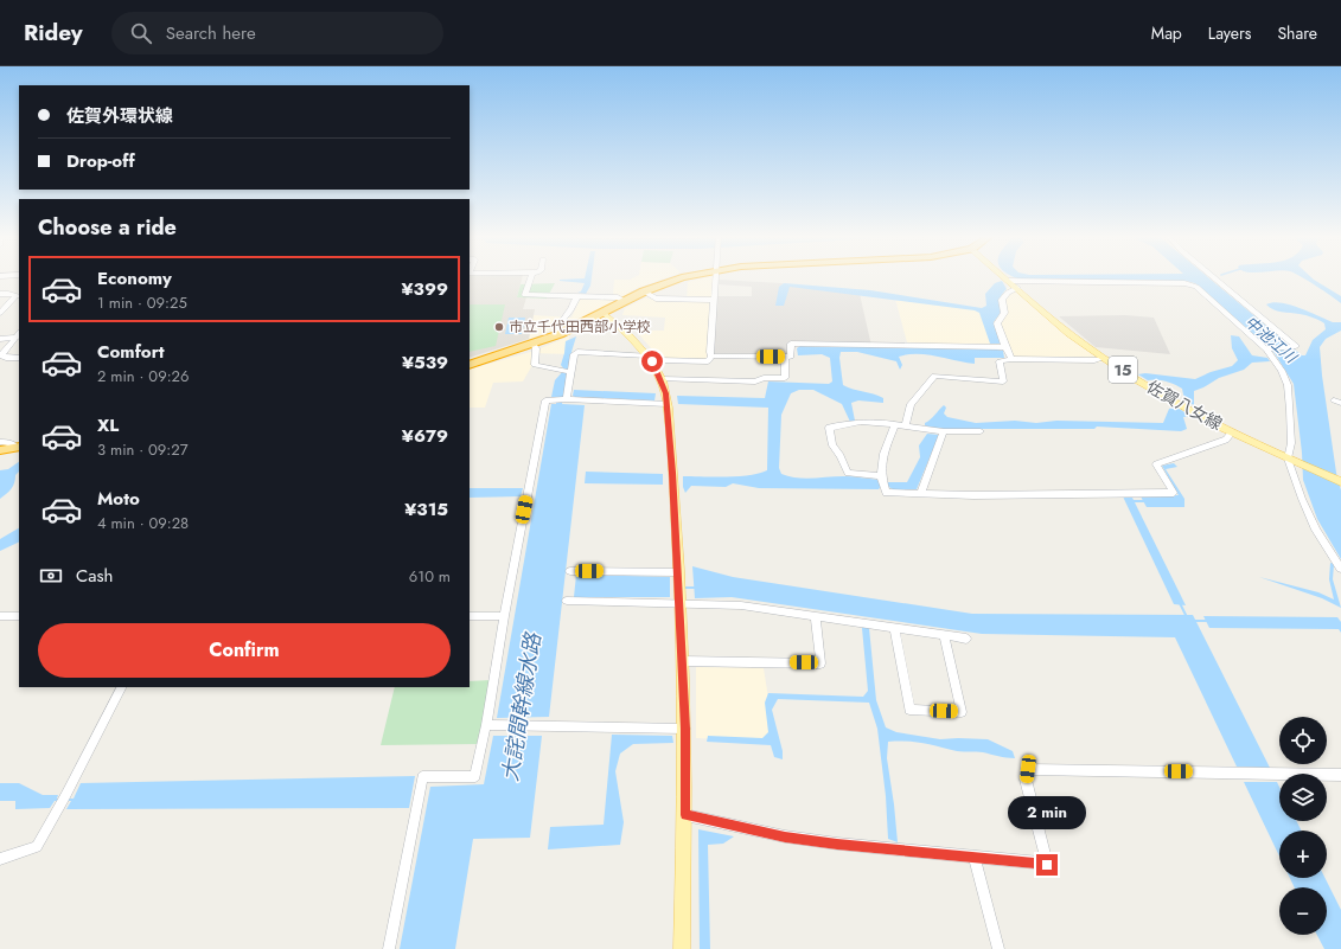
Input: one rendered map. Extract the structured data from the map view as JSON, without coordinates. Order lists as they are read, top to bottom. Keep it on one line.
{"streets":{"main road":["15","佐賀八女線"]},"crossings":[["15","佐賀八女線"]],"water":["中池江川","大詫間幹線水路"],"places":["市立千代田西部小学校"],"page":{"header":"Ridey","search":"Search here","nav":["Map","Layers","Share"],"banner":["佐賀外環状線","Drop-off"],"heading":"Choose a ride","list":[{"name":"Economy","note":"1 min · 09:25","value":"¥399"},{"name":"Comfort","note":"2 min · 09:26","value":"¥539"},{"name":"XL","note":"3 min · 09:27","value":"¥679"},{"name":"Moto","note":"4 min · 09:28","value":"¥315"}],"pay":["Cash","610 m"],"buttons":"Confirm","map_buttons":["+","−"],"bubble":"2 min"}}
